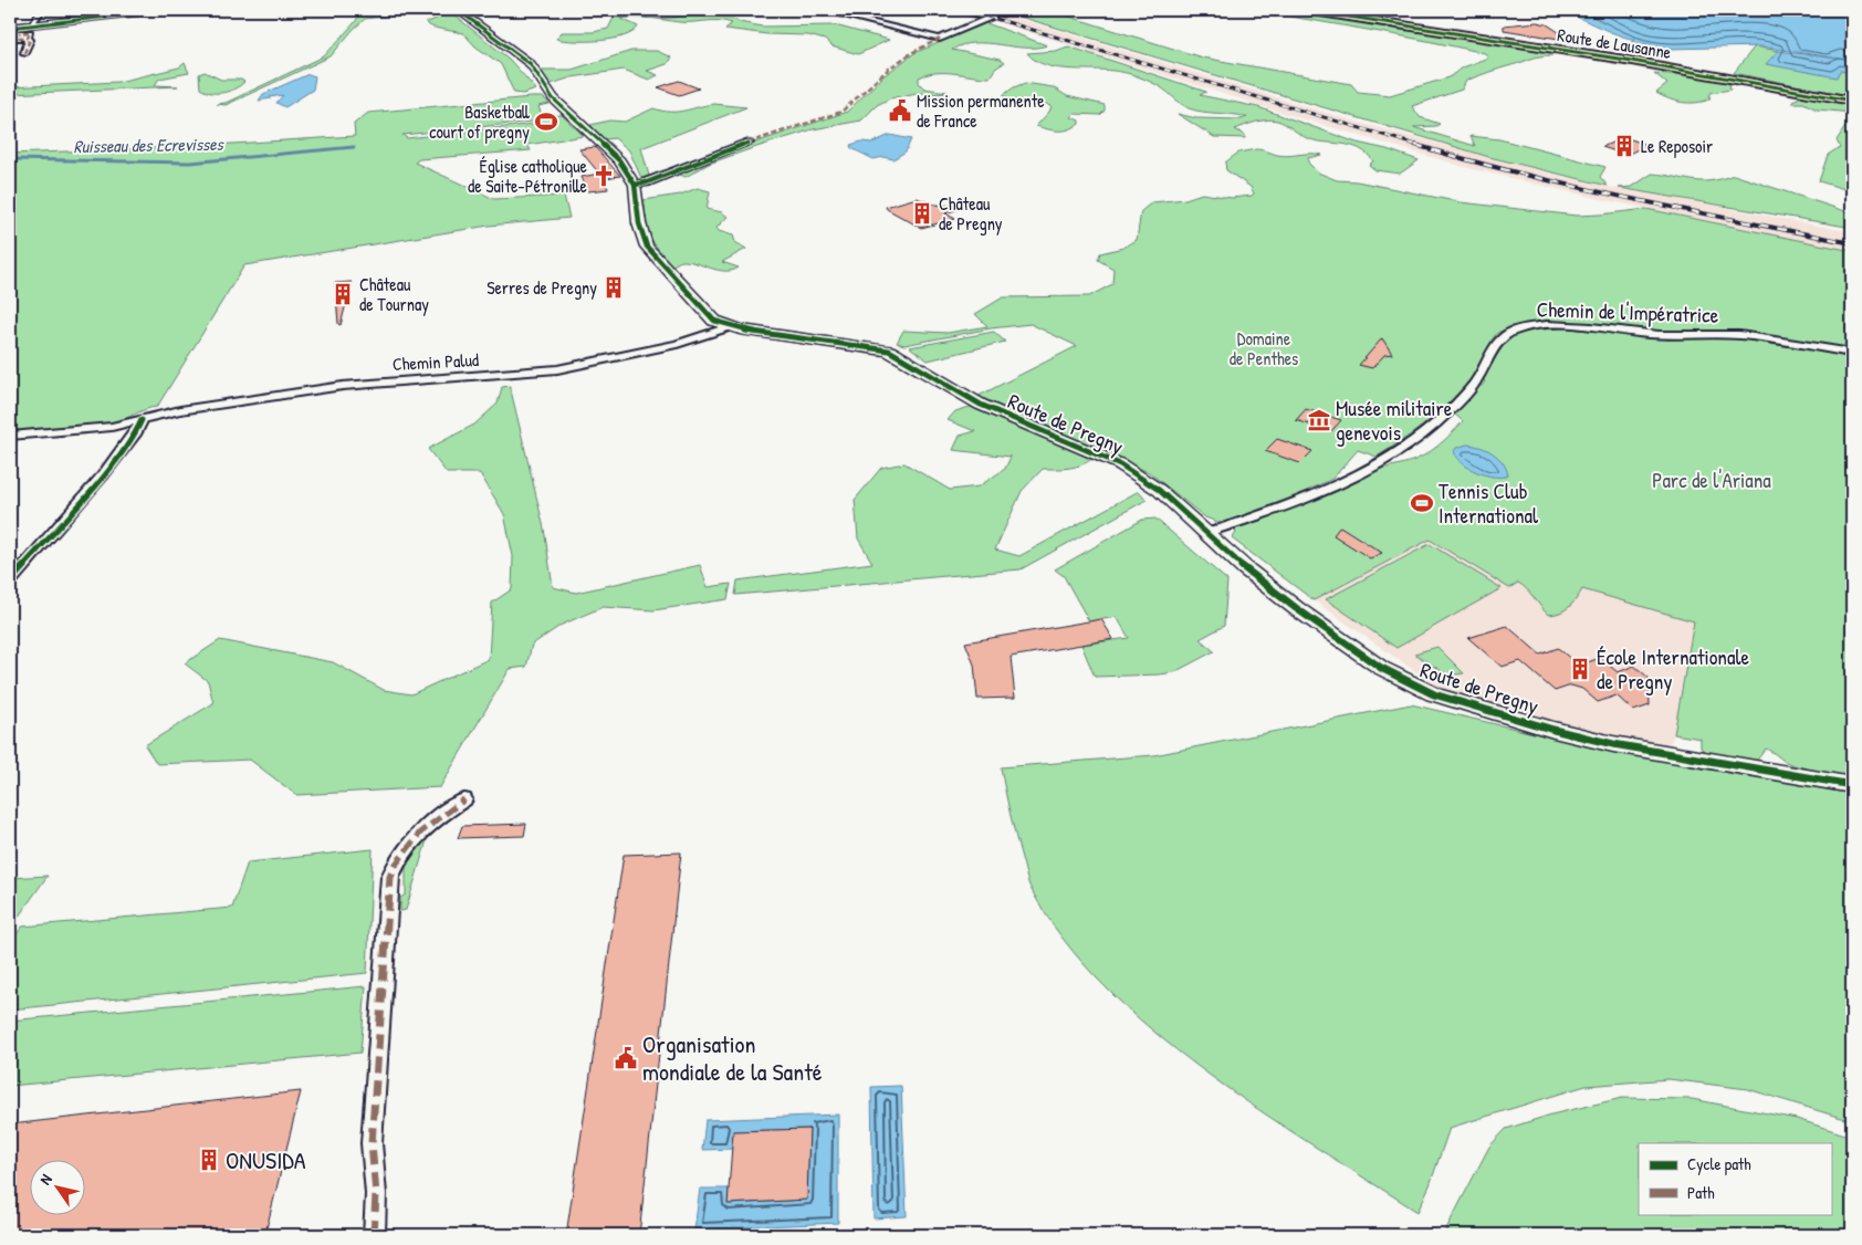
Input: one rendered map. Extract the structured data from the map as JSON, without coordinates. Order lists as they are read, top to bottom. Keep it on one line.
{"streets":{"main road":["Route de Lausanne"],"street":["Chemin de l'Impératrice","Chemin Palud","Route de Pregny"]},"crossings":[["Chemin de l'Impératrice","Route de Pregny"],["Chemin Palud","Route de Pregny"]],"water":["Ruisseau des Ecrevisses"],"parks":["Domaine de Penthes","Parc de l'Ariana"],"places":{"public building":["Mission permanente de France","Organisation mondiale de la Santé"],"sports":["Basketball court of pregny","Tennis Club International"],"building":["Le Reposoir","Château de Pregny","Serres de Pregny","Château de Tournay","École Internationale de Pregny","ONUSIDA"],"church":["Église catholique de Saite-Pétronille"],"museum":["Musée militaire genevois"]},"legend":["Cycle path","Path"],"north":"top left"}
